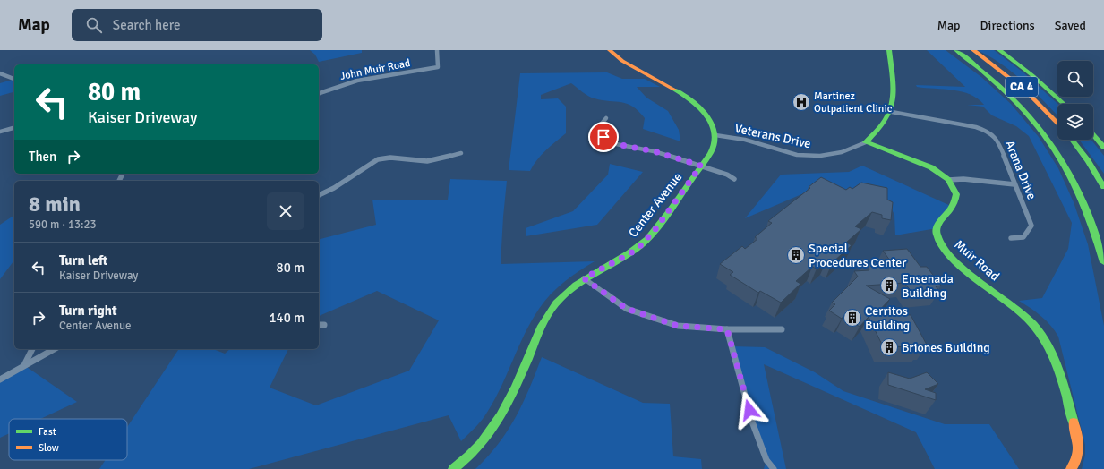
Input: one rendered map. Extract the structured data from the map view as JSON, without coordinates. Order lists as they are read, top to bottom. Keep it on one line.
{"streets":{"main road":["CA 4","Center Avenue","Muir Road"],"street":["John Muir Road","Veterans Drive","Arana Drive"]},"crossings":[["Veterans Drive","Center Avenue"],["Veterans Drive","Muir Road"]],"places":{"hospital":["Martinez Outpatient Clinic"],"building":["Special Procedures Center","Ensenada Building","Cerritos Building","Briones Building"]},"legend":["Fast","Slow"],"page":{"header":"Map","search":"Search here","nav":["Map","Directions","Saved"],"turn":["80 m","Kaiser Driveway"],"then":"Then","heading":["8 min","590 m · 13:23"],"list":[{"name":"Turn left","note":"Kaiser Driveway","value":"80 m"},{"name":"Turn right","note":"Center Avenue","value":"140 m"}]}}
